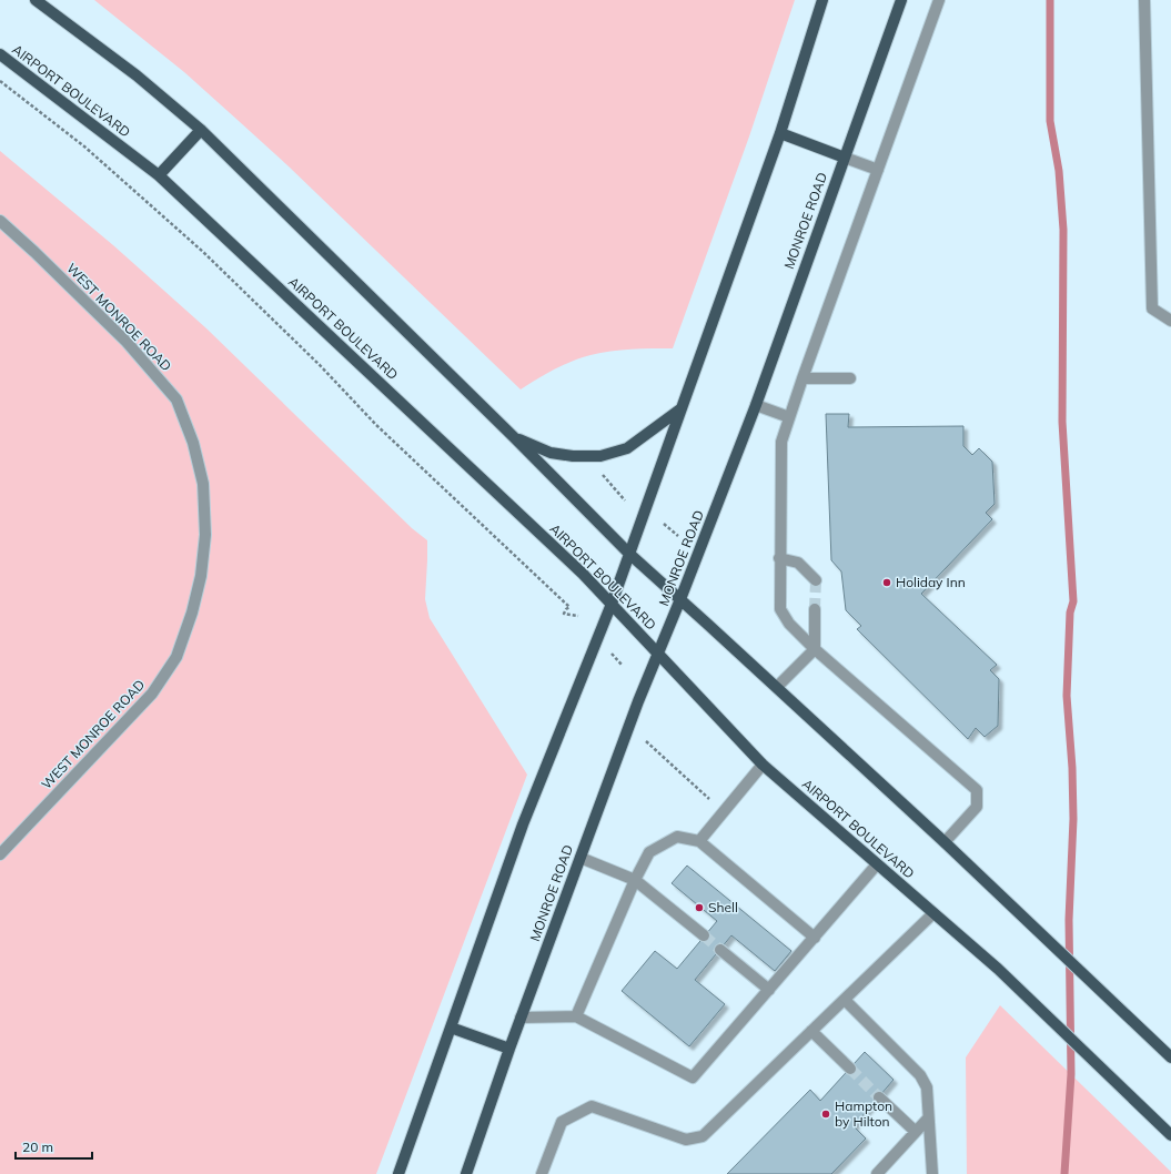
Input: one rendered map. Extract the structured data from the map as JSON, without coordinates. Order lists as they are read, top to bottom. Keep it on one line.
{"streets":{"main road":["AIRPORT BOULEVARD","MONROE ROAD"],"lane":["WEST MONROE ROAD"]},"crossings":[["AIRPORT BOULEVARD","MONROE ROAD"]],"places":["Holiday Inn","Shell","Hampton by Hilton"],"scale_bar":"20 m"}
